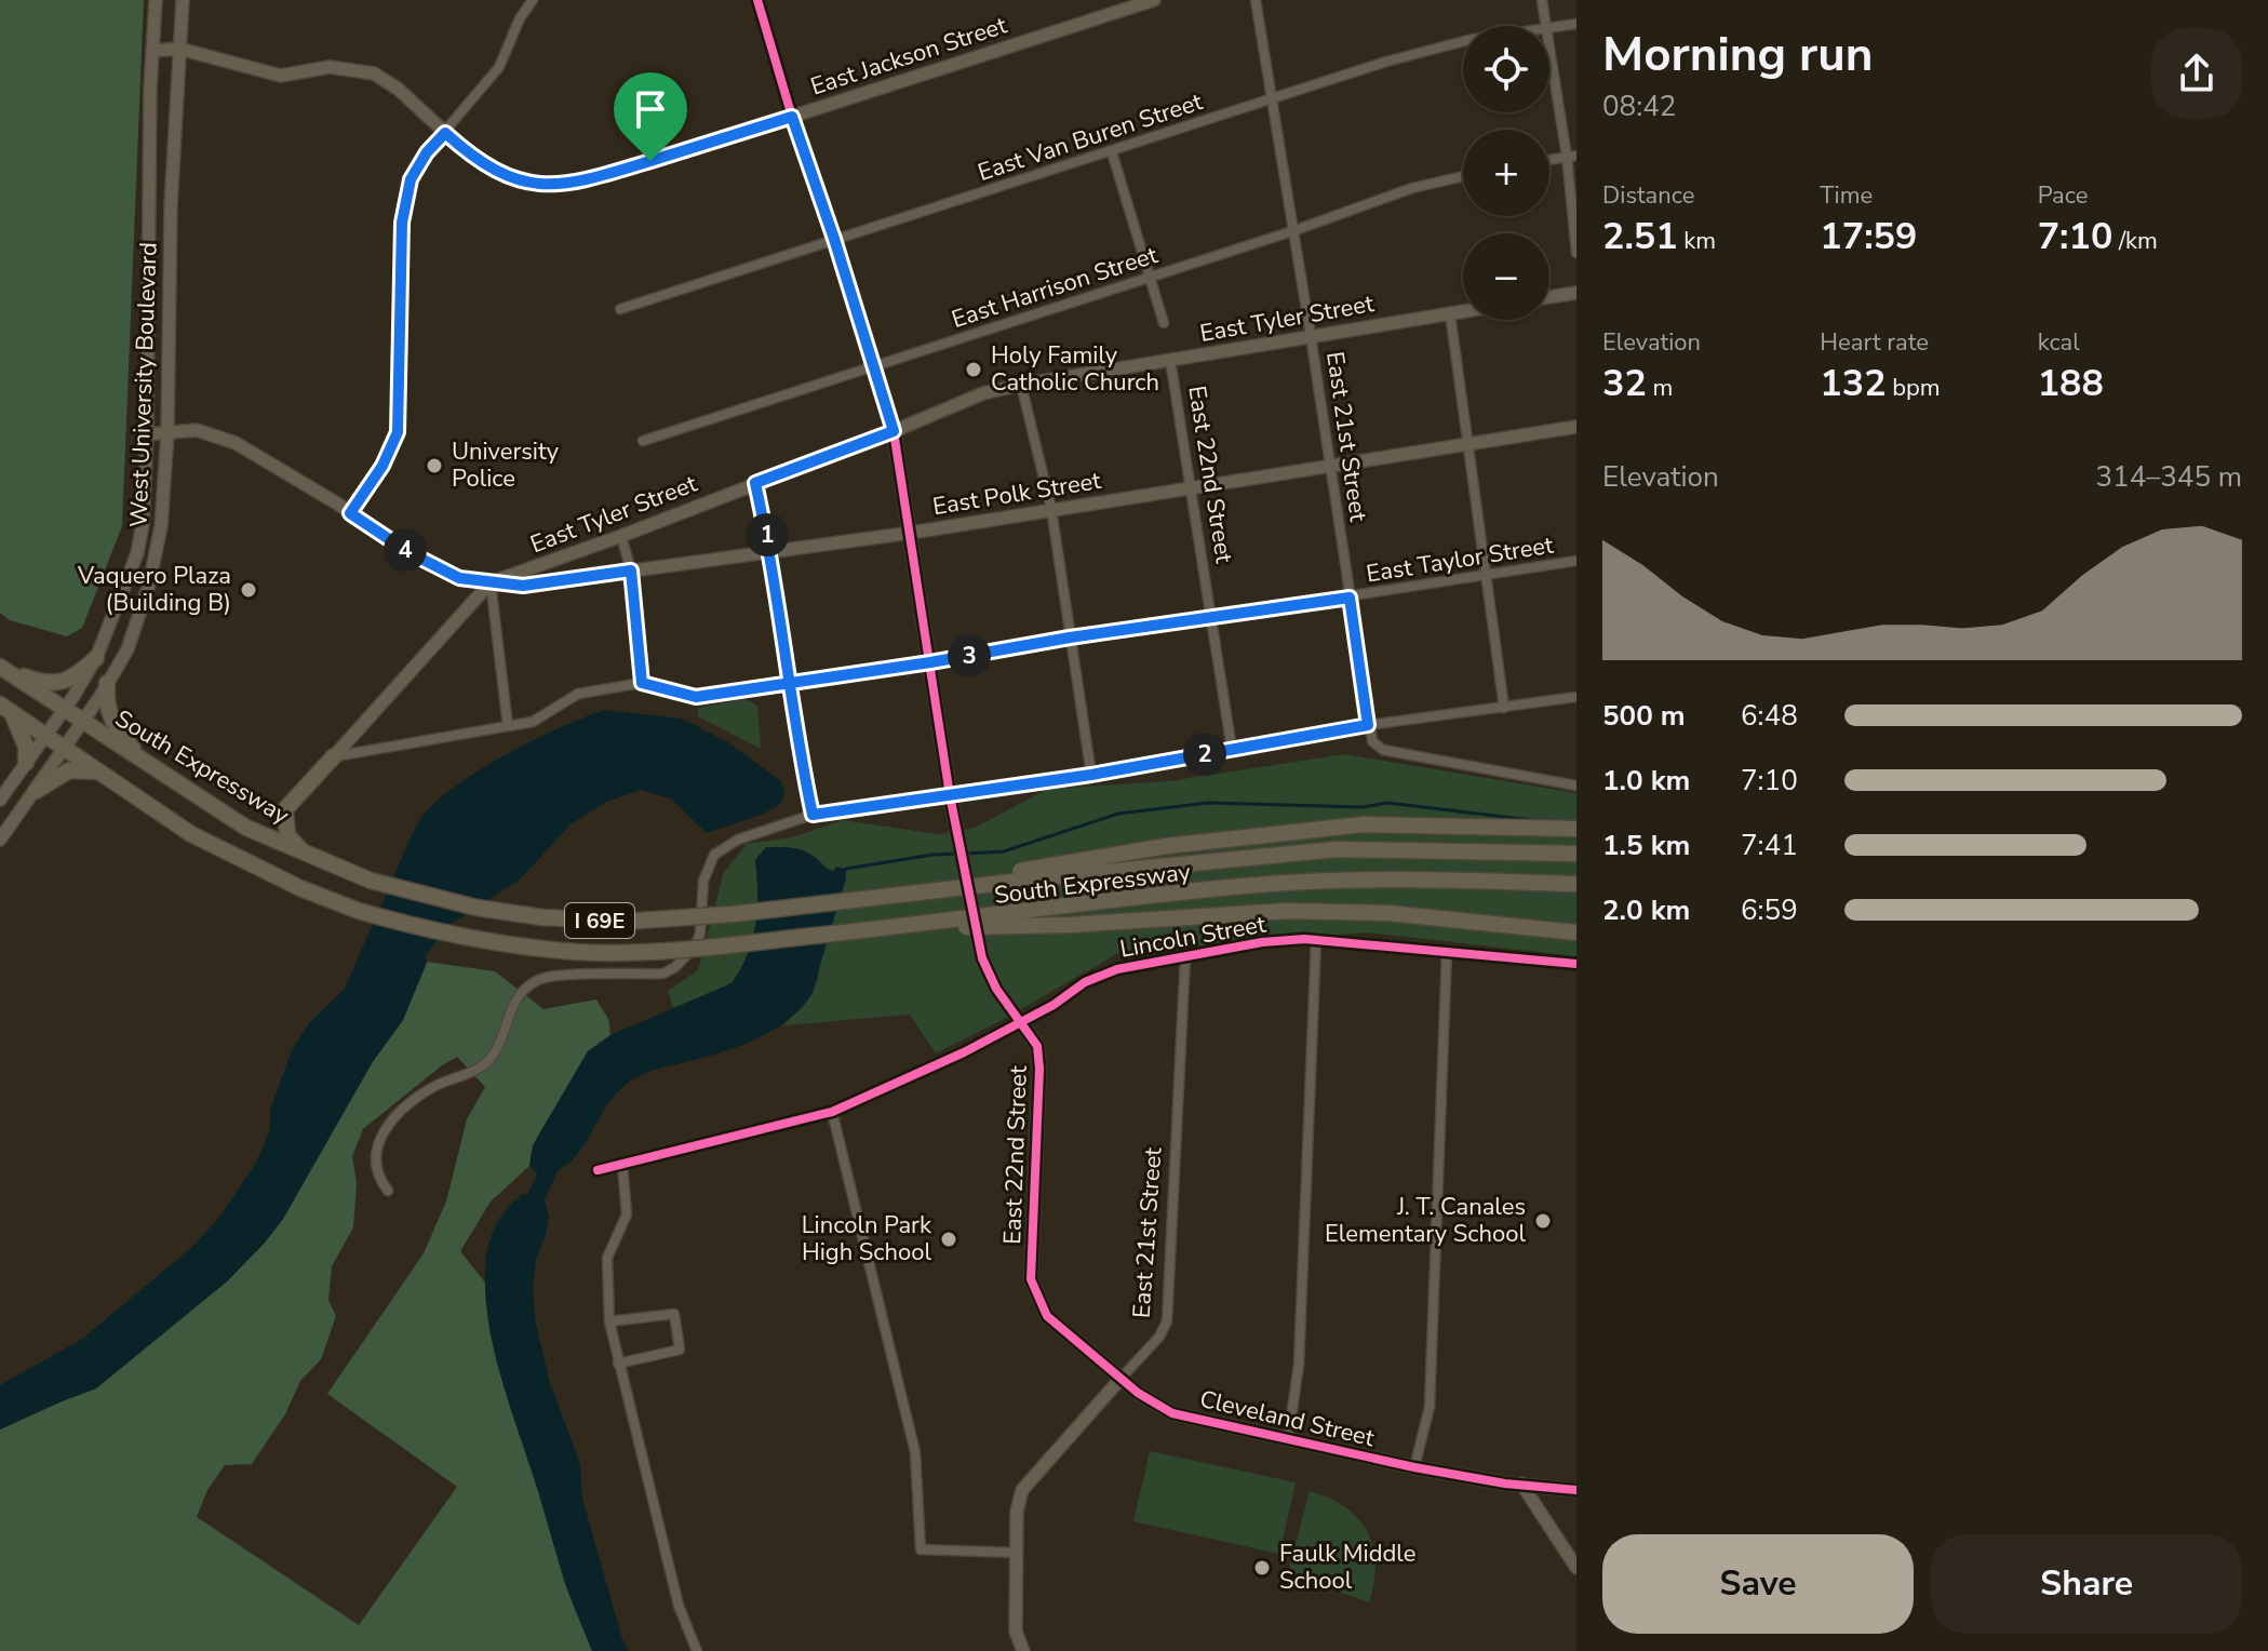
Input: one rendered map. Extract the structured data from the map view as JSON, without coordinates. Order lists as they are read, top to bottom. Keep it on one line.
{"streets":{"highway":["South Expressway","I 69E"],"street":["East Jackson Street","East Van Buren Street","East Harrison Street","East Tyler Street","West University Boulevard","East 21st Street","East 22nd Street","East Polk Street","East Taylor Street","Lincoln Street","Cleveland Street"]},"crossings":[["East Jackson Street","West University Boulevard"],["East Jackson Street","East 22nd Street"],["East Van Buren Street","East 21st Street"],["East Van Buren Street","East 22nd Street"],["East Harrison Street","East 21st Street"],["East Harrison Street","East 22nd Street"],["East Tyler Street","East 21st Street"],["East Tyler Street","East 22nd Street"],["East Tyler Street","East Polk Street"],["West University Boulevard","East Polk Street"],["West University Boulevard","South Expressway"],["East 21st Street","East Polk Street"],["East 21st Street","East Taylor Street"],["East 21st Street","Lincoln Street"],["East 21st Street","Cleveland Street"],["East 22nd Street","East Polk Street"],["East 22nd Street","East Taylor Street"],["East 22nd Street","Lincoln Street"],["East 22nd Street","Cleveland Street"]],"places":["Holy Family Catholic Church","University Police","Vaquero Plaza (Building B)","J. T. Canales Elementary School","Lincoln Park High School","Faulk Middle School"],"page":{"heading":["Morning run","08:42"],"map_buttons":["+","−"],"stats":[["Distance","2.51 km"],["Time","17:59"],["Pace","7:10 /km"],["Elevation","32 m"],["Heart rate","132 bpm"],["kcal","188"]],"chart":["Elevation","314–345 m"],"pins":["1","4","3","2"],"list":[{"name":"500 m","note":"6:48"},{"name":"1.0 km","note":"7:10"},{"name":"1.5 km","note":"7:41"},{"name":"2.0 km","note":"6:59"}],"buttons":["Save","Share"]}}
